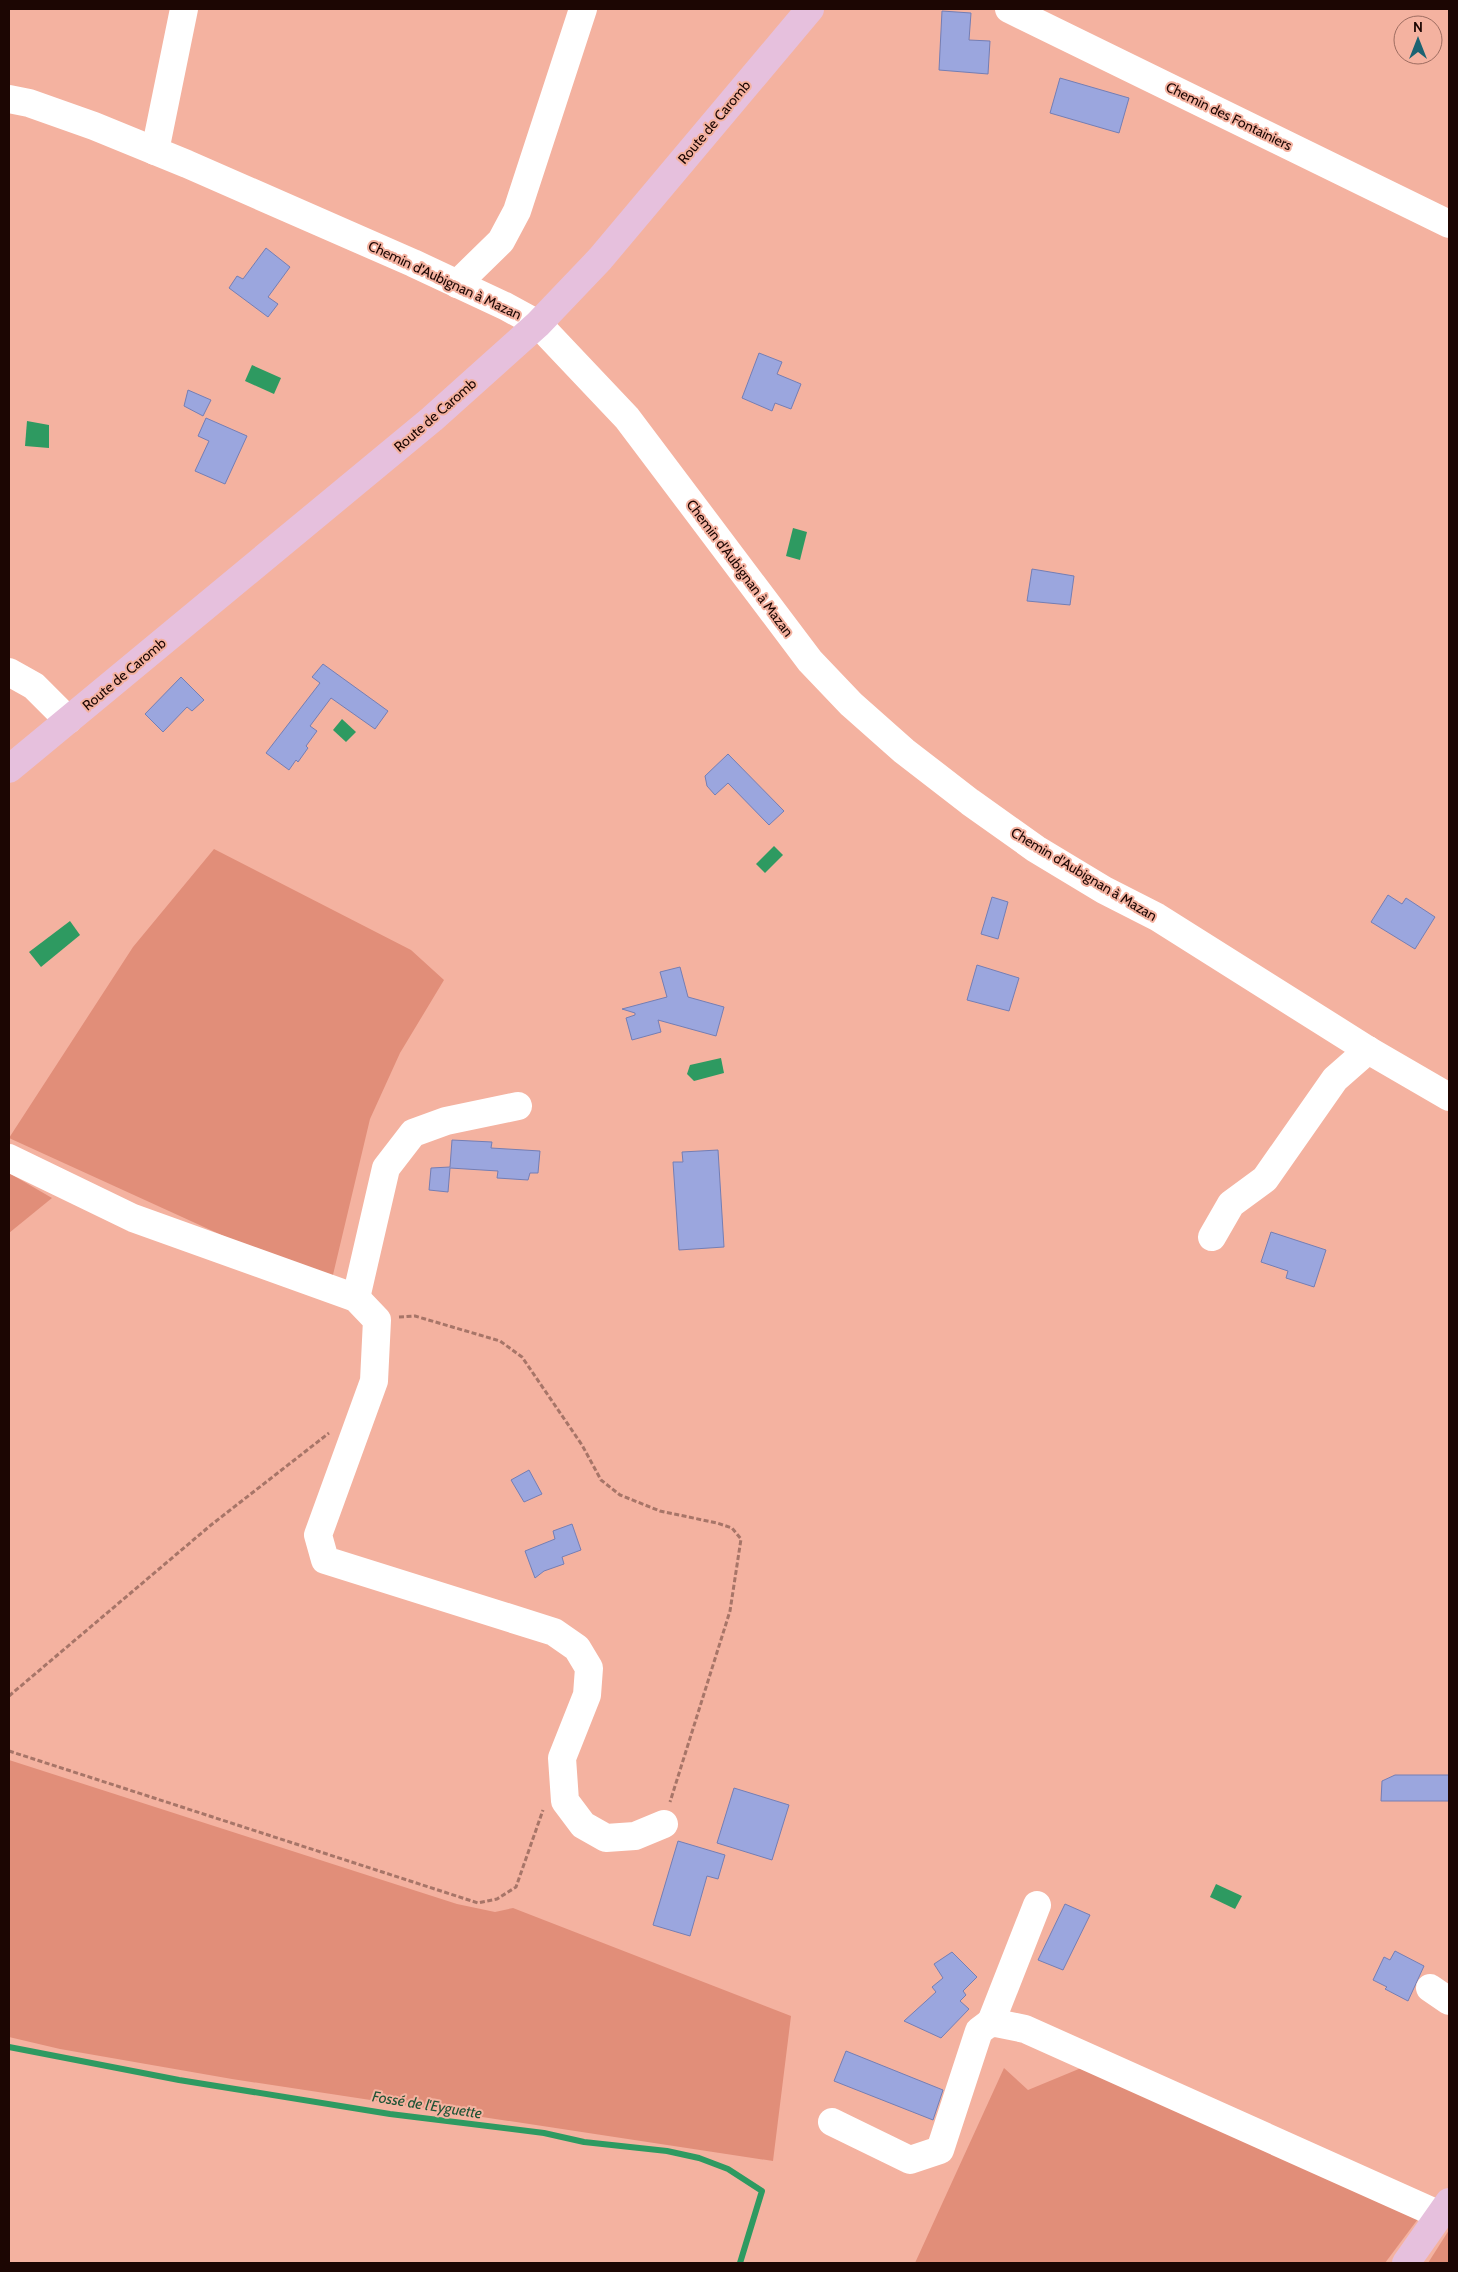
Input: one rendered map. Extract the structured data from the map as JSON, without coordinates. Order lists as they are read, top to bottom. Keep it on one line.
{"streets":{"main road":["Route de Caromb"],"street":["Chemin des Fontainiers","Chemin d'Aubignan à Mazan"]},"crossings":[["Route de Caromb","Chemin d'Aubignan à Mazan"]],"water":["Fossé de l'Eyguette"],"north":"top"}
